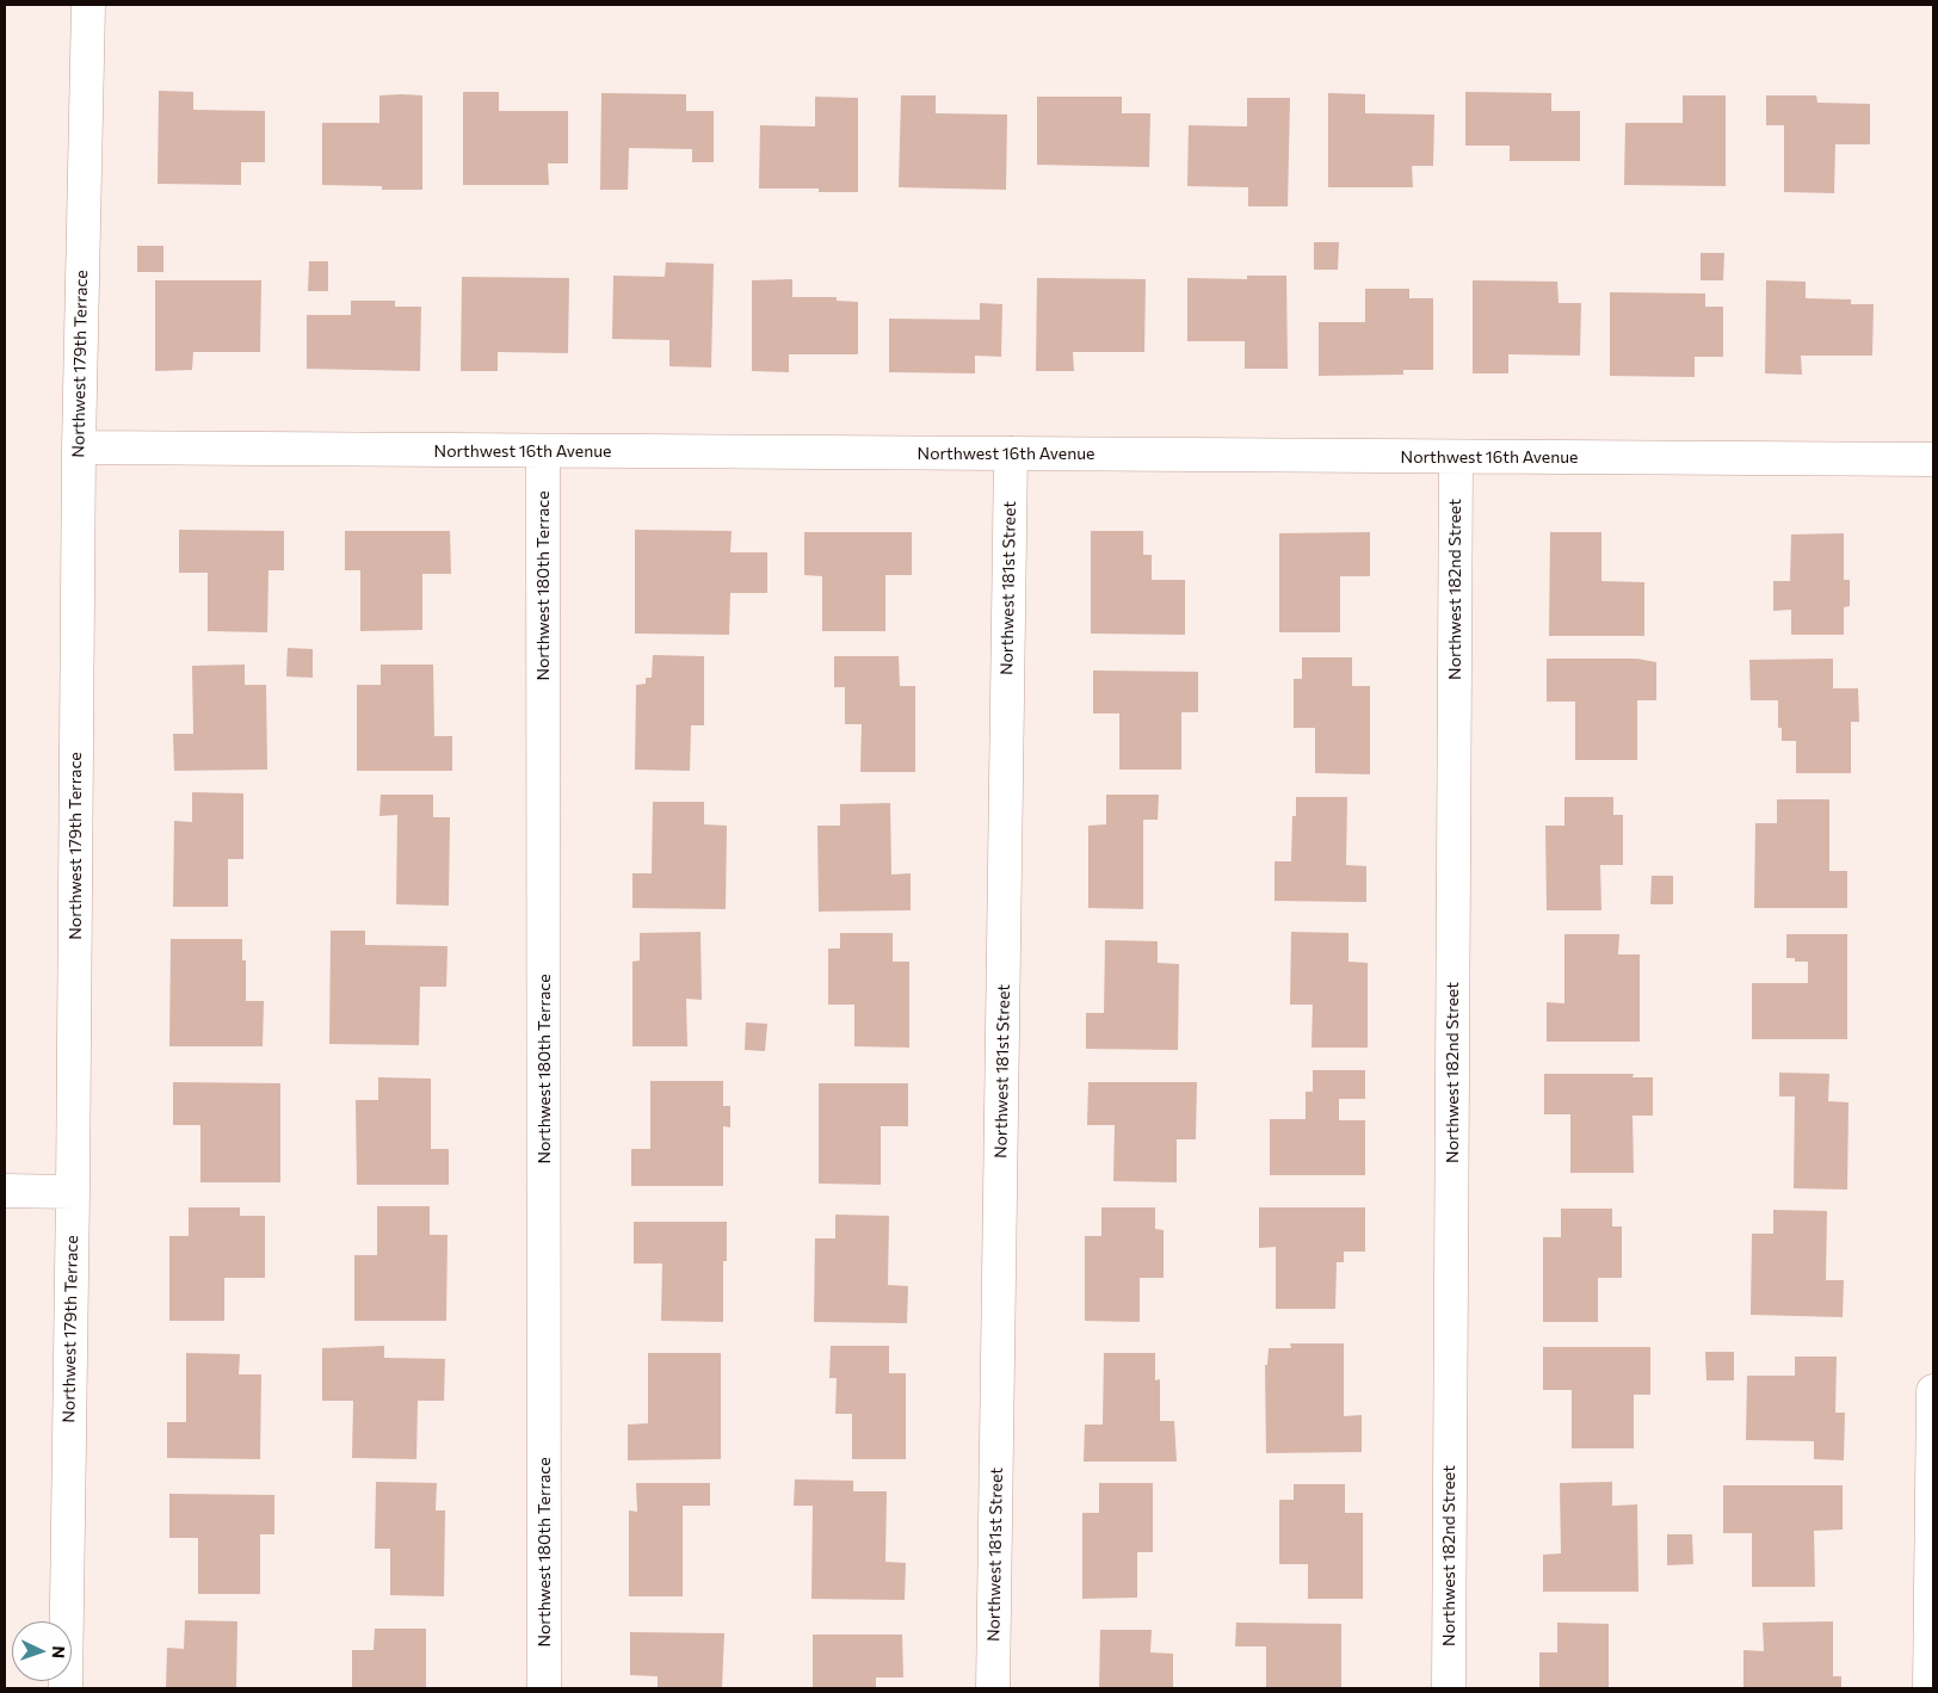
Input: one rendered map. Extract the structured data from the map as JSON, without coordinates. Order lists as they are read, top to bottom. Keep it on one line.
{"streets":{"street":["Northwest 179th Terrace","Northwest 16th Avenue","Northwest 180th Terrace","Northwest 181st Street","Northwest 182nd Street"]},"crossings":[["Northwest 179th Terrace","Northwest 16th Avenue"],["Northwest 16th Avenue","Northwest 180th Terrace"],["Northwest 16th Avenue","Northwest 181st Street"],["Northwest 16th Avenue","Northwest 182nd Street"]],"north":"right"}
